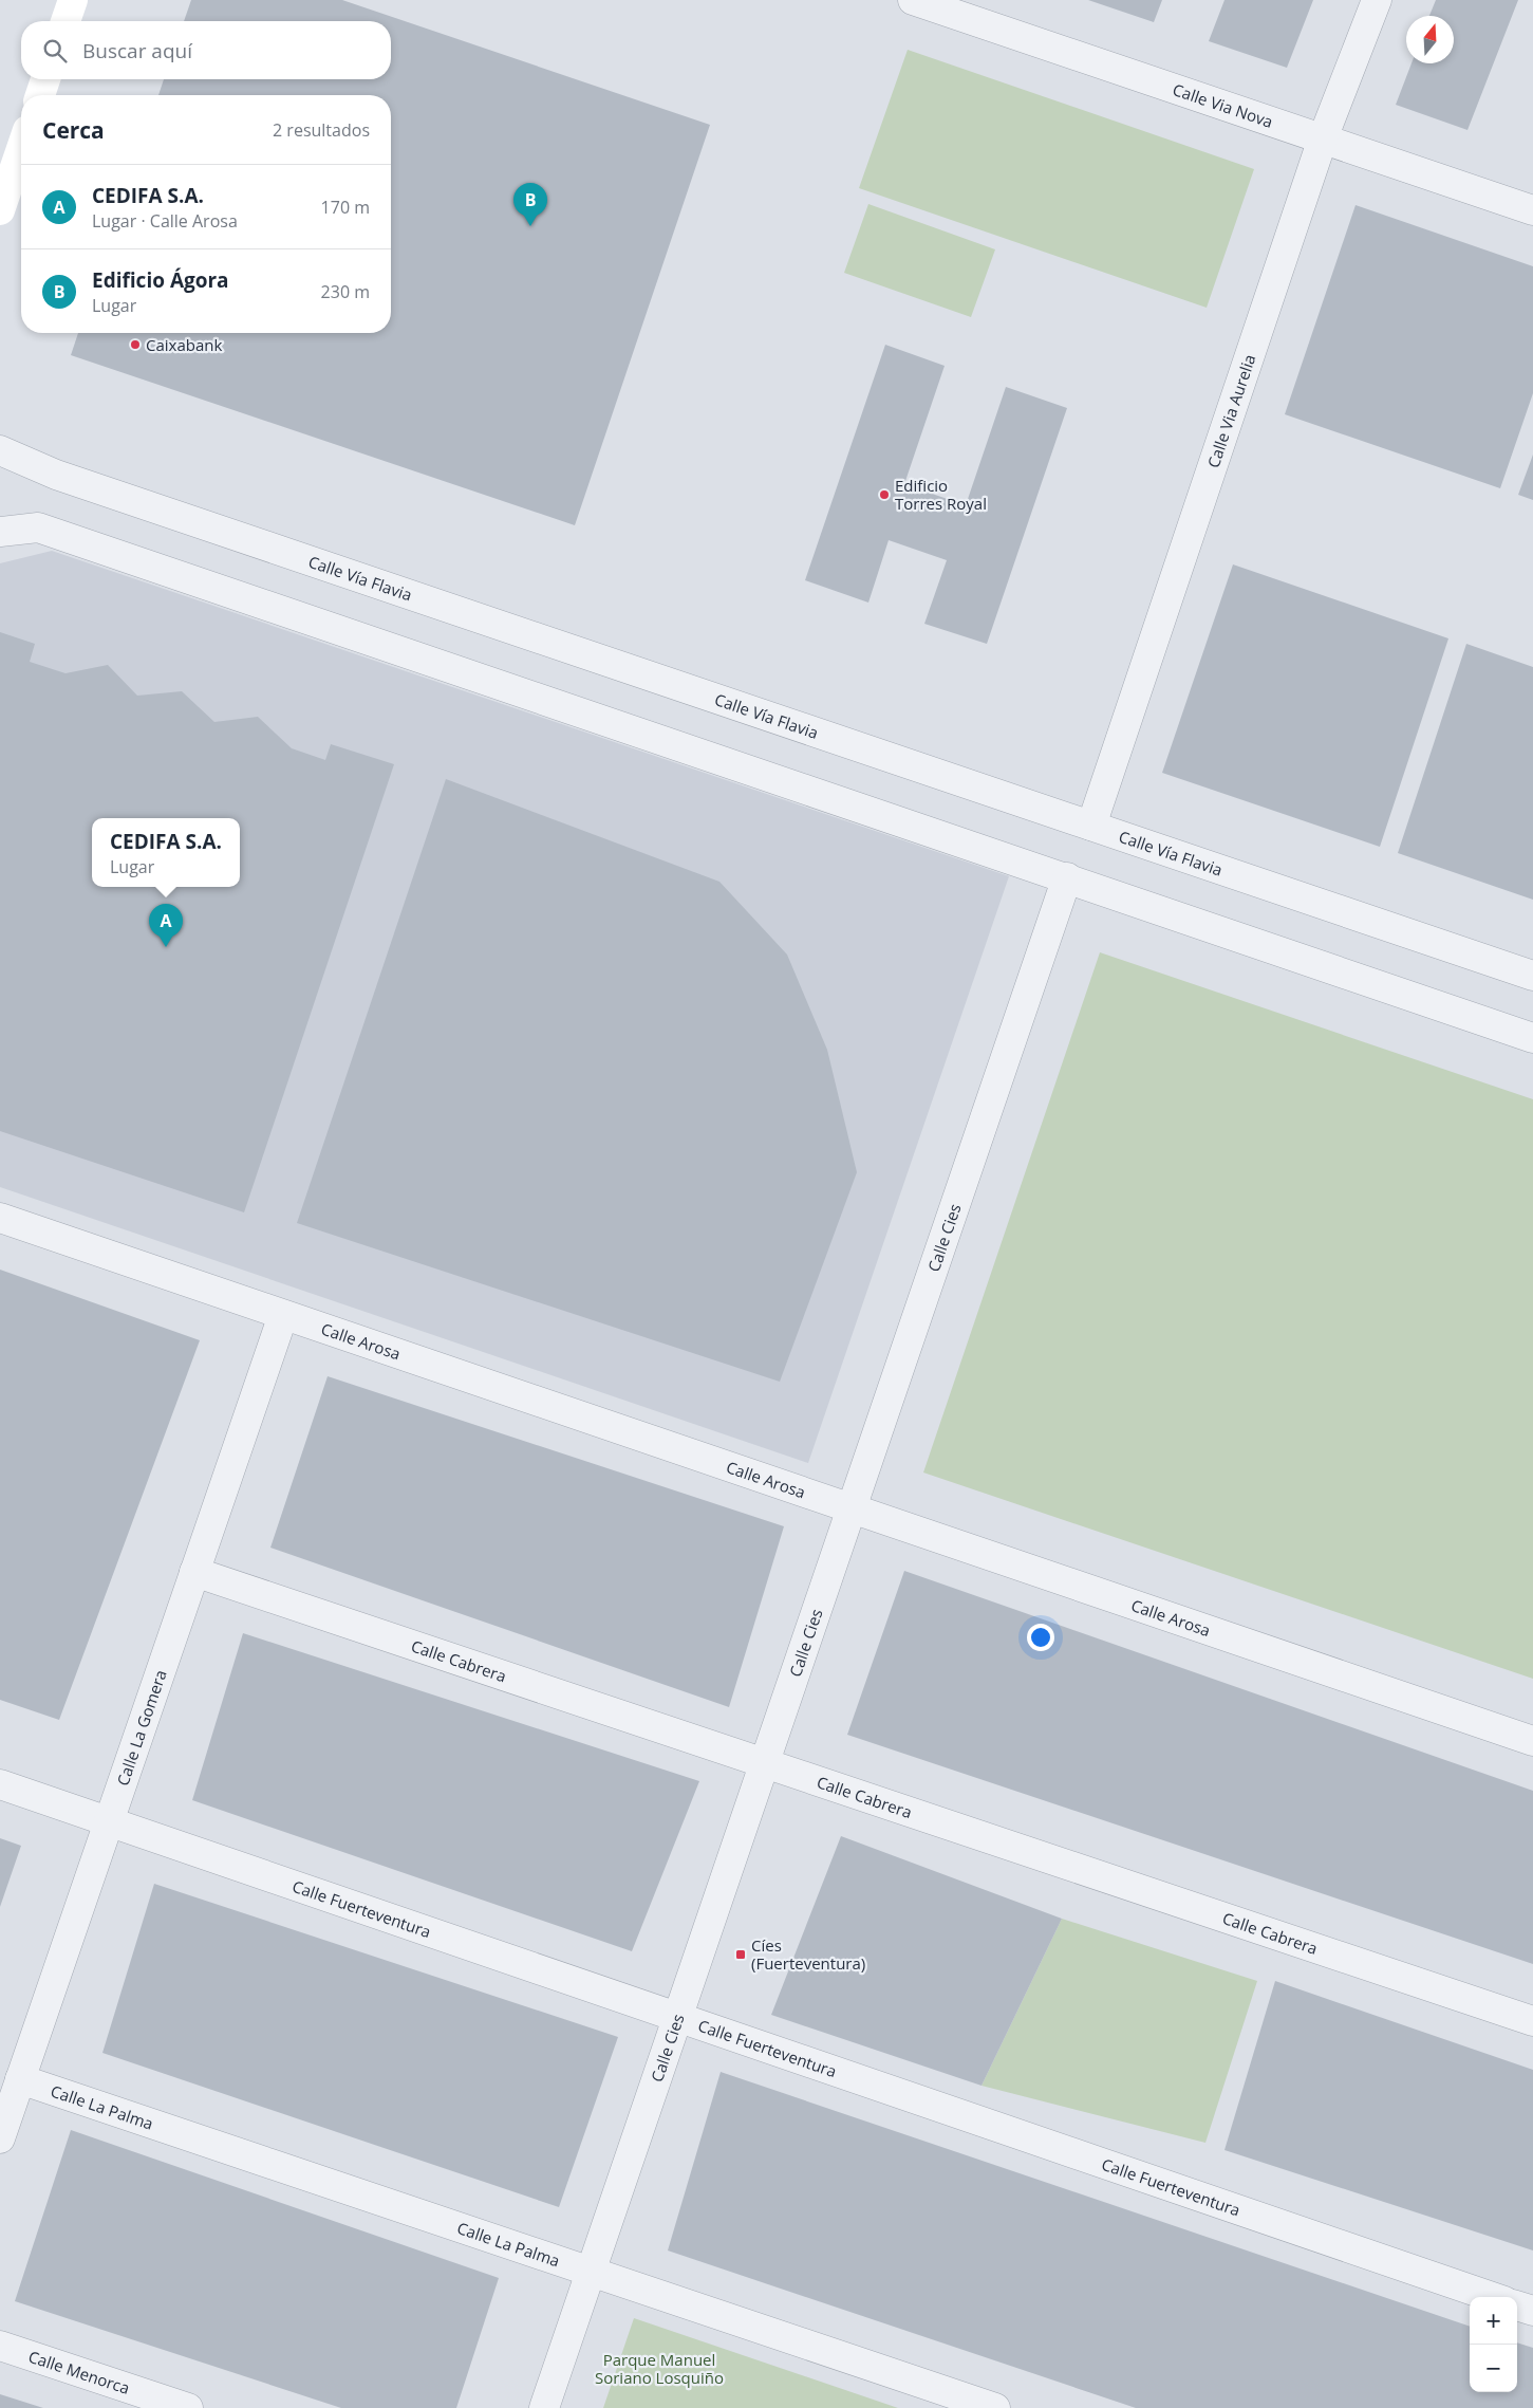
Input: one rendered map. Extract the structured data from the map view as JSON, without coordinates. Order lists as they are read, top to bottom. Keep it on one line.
{"streets":{"street":["Calle Via Nova","Calle Via Aurelia","Calle Vía Flavia","Calle Cies","Calle Arosa","Calle Cabrera","Calle La Gomera","Calle Fuerteventura","Calle La Palma","Calle Menorca"]},"crossings":[["Calle Via Nova","Calle Via Aurelia"],["Calle Via Aurelia","Calle Vía Flavia"],["Calle Cies","Calle Arosa"],["Calle Cies","Calle Cabrera"],["Calle Cies","Calle Fuerteventura"],["Calle Cies","Calle La Palma"],["Calle Arosa","Calle La Gomera"],["Calle Cabrera","Calle La Gomera"],["Calle La Gomera","Calle Fuerteventura"],["Calle La Gomera","Calle La Palma"]],"parks":["Parque Manuel Soriano Losquiño"],"places":{"other":["Caixabank","Edificio Torres Royal"],"transit":["Cíes (Fuerteventura)"]},"north":"top","page":{"search":"Buscar aquí","heading":["Cerca","2 resultados"],"list":[{"mark":"A","name":"CEDIFA S.A.","note":"Lugar · Calle Arosa","value":"170 m"},{"mark":"B","name":"Edificio Ágora","note":"Lugar","value":"230 m"}],"pins":["B","A"],"popup":["CEDIFA S.A.","Lugar"],"map_buttons":["+","−"]}}
